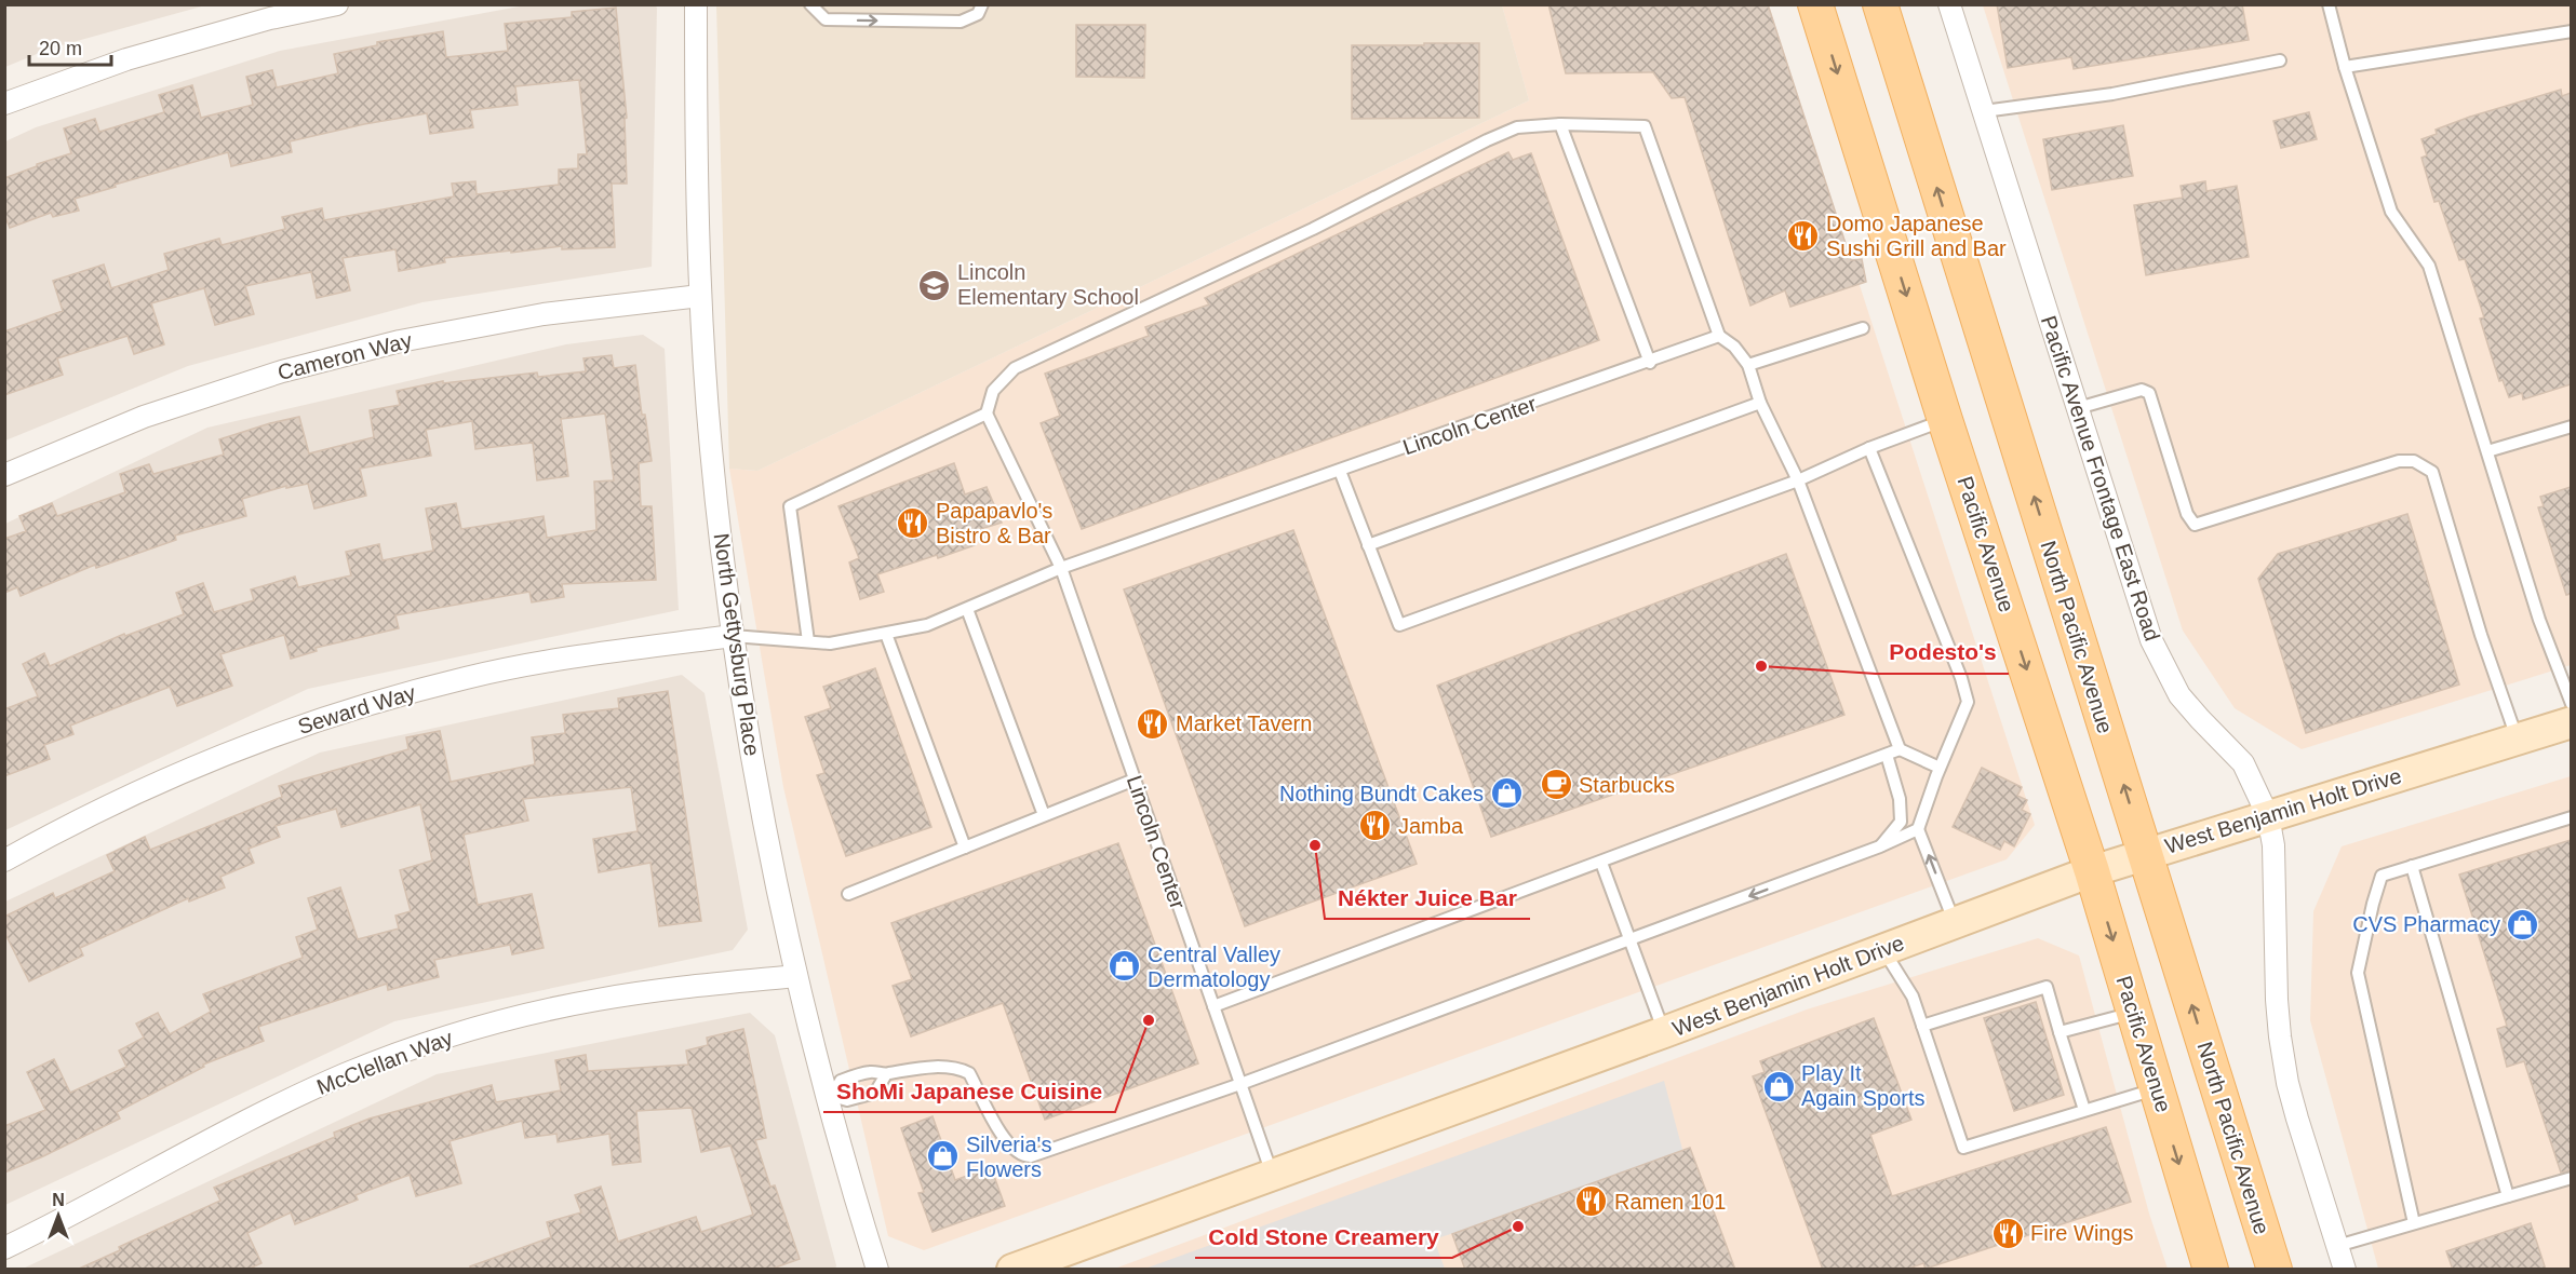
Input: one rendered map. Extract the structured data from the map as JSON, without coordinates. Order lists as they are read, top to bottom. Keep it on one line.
{"streets":{"main road":["Pacific Avenue","North Pacific Avenue","West Benjamin Holt Drive"],"street":["Cameron Way","Pacific Avenue Frontage East Road","North Gettysburg Place","Seward Way","McClellan Way"],"lane":["Lincoln Center"]},"crossings":[["Cameron Way","North Gettysburg Place"],["Lincoln Center","North Gettysburg Place"],["Lincoln Center","Seward Way"],["Lincoln Center","West Benjamin Holt Drive"],["Pacific Avenue Frontage East Road","West Benjamin Holt Drive"],["Pacific Avenue","West Benjamin Holt Drive"],["North Pacific Avenue","West Benjamin Holt Drive"],["North Gettysburg Place","Seward Way"],["North Gettysburg Place","McClellan Way"]],"one_way":["Pacific Avenue","North Pacific Avenue"],"places":{"restaurant":["Domo Japanese Sushi Grill and Bar","Papapavlo's Bistro & Bar","Market Tavern","Jamba","Ramen 101","Fire Wings"],"school or university":["Lincoln Elementary School"],"other":["Podesto's","Nékter Juice Bar","ShoMi Japanese Cuisine","Cold Stone Creamery"],"cafe":["Starbucks"],"shop":["Nothing Bundt Cakes","CVS Pharmacy","Central Valley Dermatology","Play It Again Sports","Silveria's Flowers"]},"scale_bar":"20 m","north":"top"}
